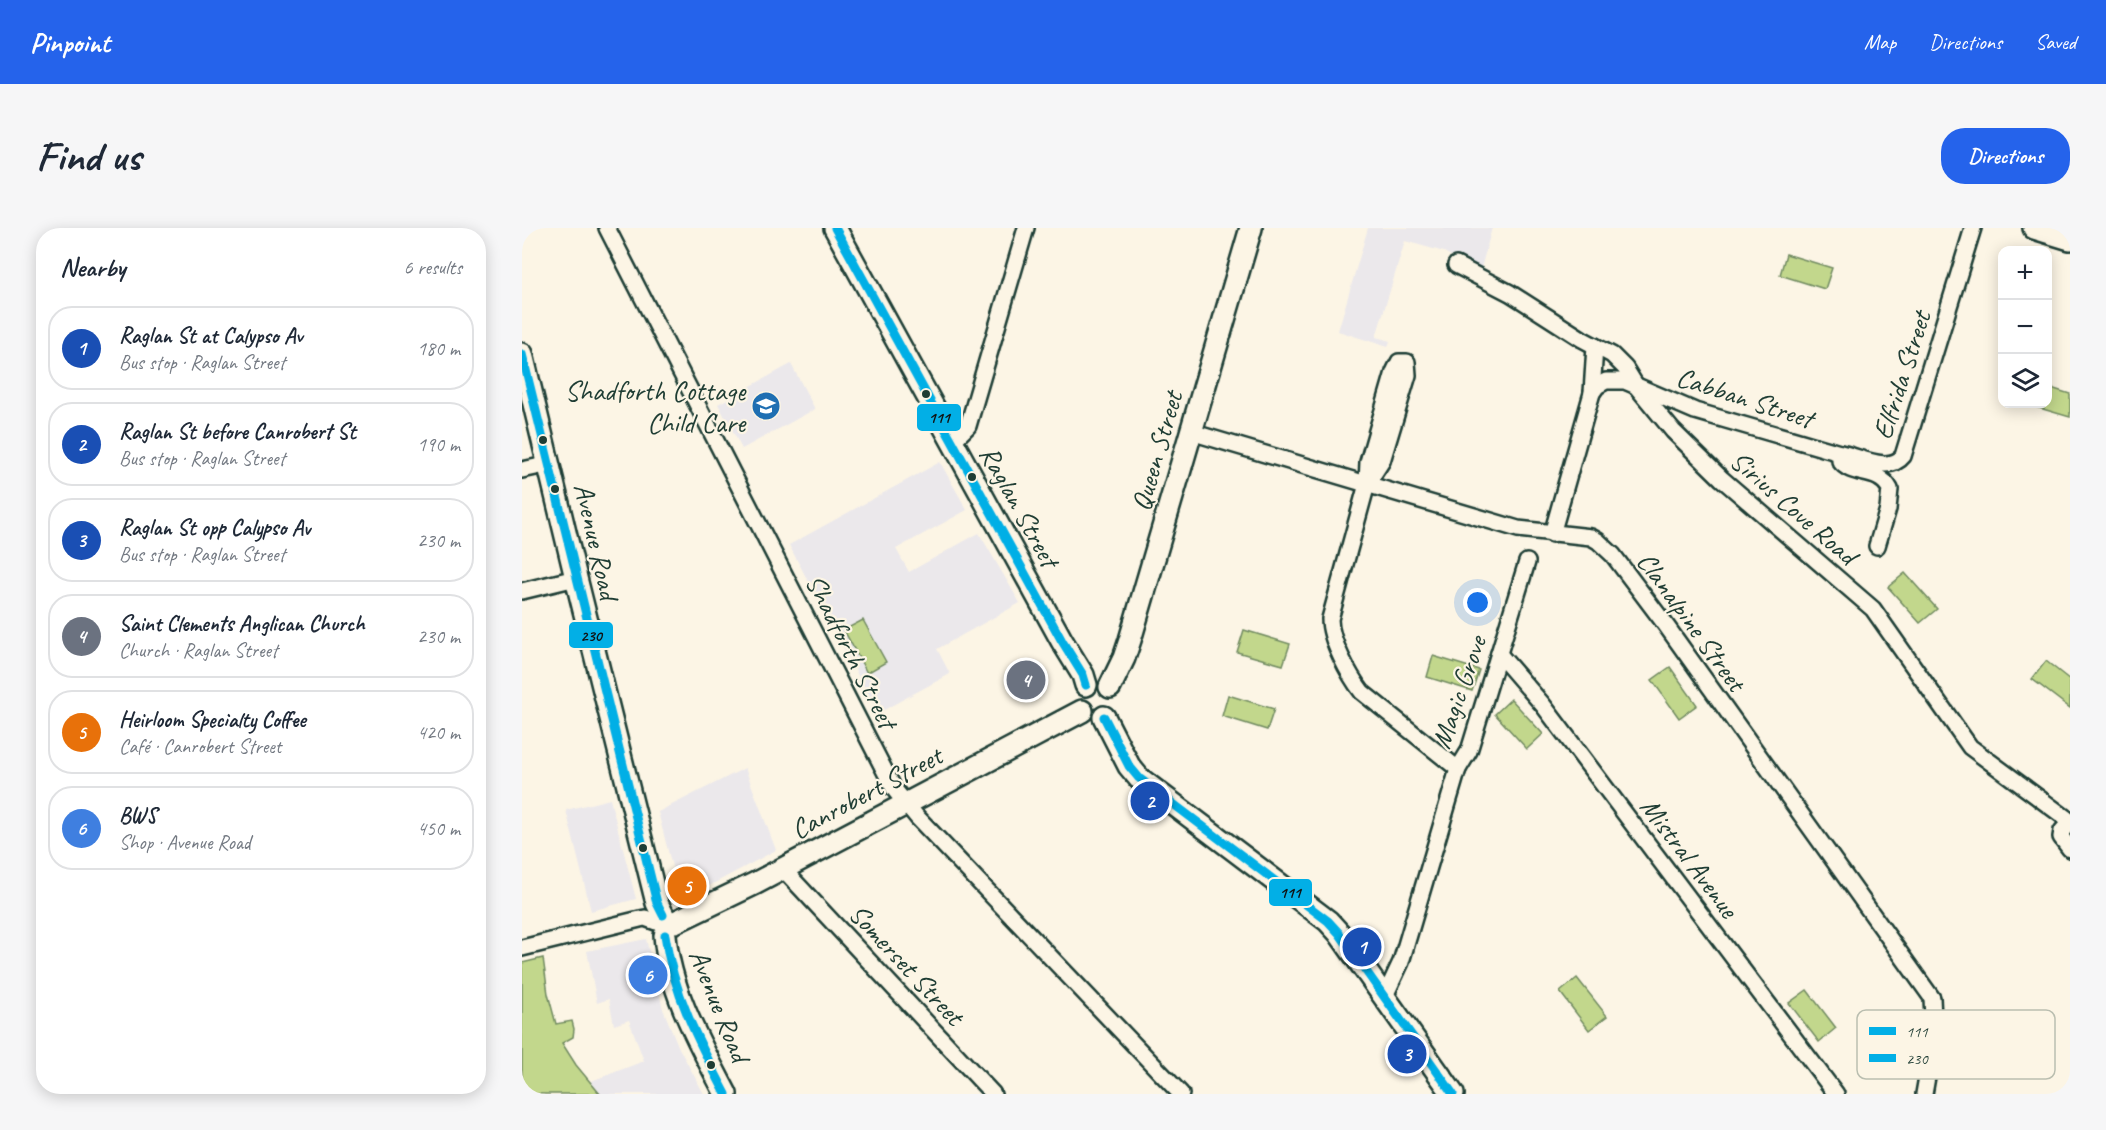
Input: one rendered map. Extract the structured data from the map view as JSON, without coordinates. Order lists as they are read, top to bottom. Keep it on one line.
{"streets":{"street":["Elfrida Street","Cabban Street","Queen Street","Raglan Street","Sirius Cove Road","Avenue Road","Clanalpine Street","Shadforth Street","Magic Grove","Canrobert Street","Mistral Avenue","Somerset Street"]},"crossings":[["Elfrida Street","Cabban Street"],["Cabban Street","Sirius Cove Road"],["Queen Street","Raglan Street"],["Queen Street","Clanalpine Street"],["Queen Street","Canrobert Street"],["Raglan Street","Canrobert Street"],["Avenue Road","Canrobert Street"],["Shadforth Street","Canrobert Street"],["Magic Grove","Mistral Avenue"],["Canrobert Street","Somerset Street"]],"places":{"school or university":["Shadforth Cottage Child Care"]},"lines":["transit line 111","transit line 230"],"legend":["111","230"],"page":{"header":"Pinpoint","nav":["Map","Directions","Saved"],"buttons":"Directions","title":"Find us","heading":["Nearby","6 results"],"map_buttons":["+","−"],"list":[{"mark":"1","name":"Raglan St at Calypso Av","note":"Bus stop · Raglan Street","value":"180 m"},{"mark":"2","name":"Raglan St before Canrobert St","note":"Bus stop · Raglan Street","value":"190 m"},{"mark":"3","name":"Raglan St opp Calypso Av","note":"Bus stop · Raglan Street","value":"230 m"},{"mark":"4","name":"Saint Clements Anglican Church","note":"Church · Raglan Street","value":"230 m"},{"mark":"5","name":"Heirloom Specialty Coffee","note":"Café · Canrobert Street","value":"420 m"},{"mark":"6","name":"BWS","note":"Shop · Avenue Road","value":"450 m"}],"pins":["4","2","5","1","6","3"]}}
